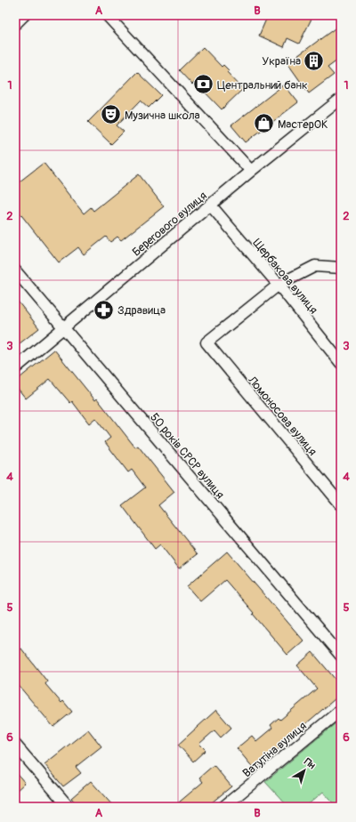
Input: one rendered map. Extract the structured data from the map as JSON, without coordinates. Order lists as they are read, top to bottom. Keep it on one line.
{"streets":{"street":["Берегового вулиця","Щербакова вулиця","Ломоносова вулиця","50 років СРСР вулиця","Ватутіна вулиця"]},"crossings":[["Берегового вулиця","Щербакова вулиця"],["Берегового вулиця","50 років СРСР вулиця"],["Щербакова вулиця","Ломоносова вулиця"]],"places":{"building":["Україна"],"bank":["Центральний банк"],"theatre":["Музична школа"],"shop":["МастерОК"],"pharmacy":["Здравица"]},"north":"top right","grid":{"columns":["A","B"],"rows":["1","2","3","4","5","6"]}}
